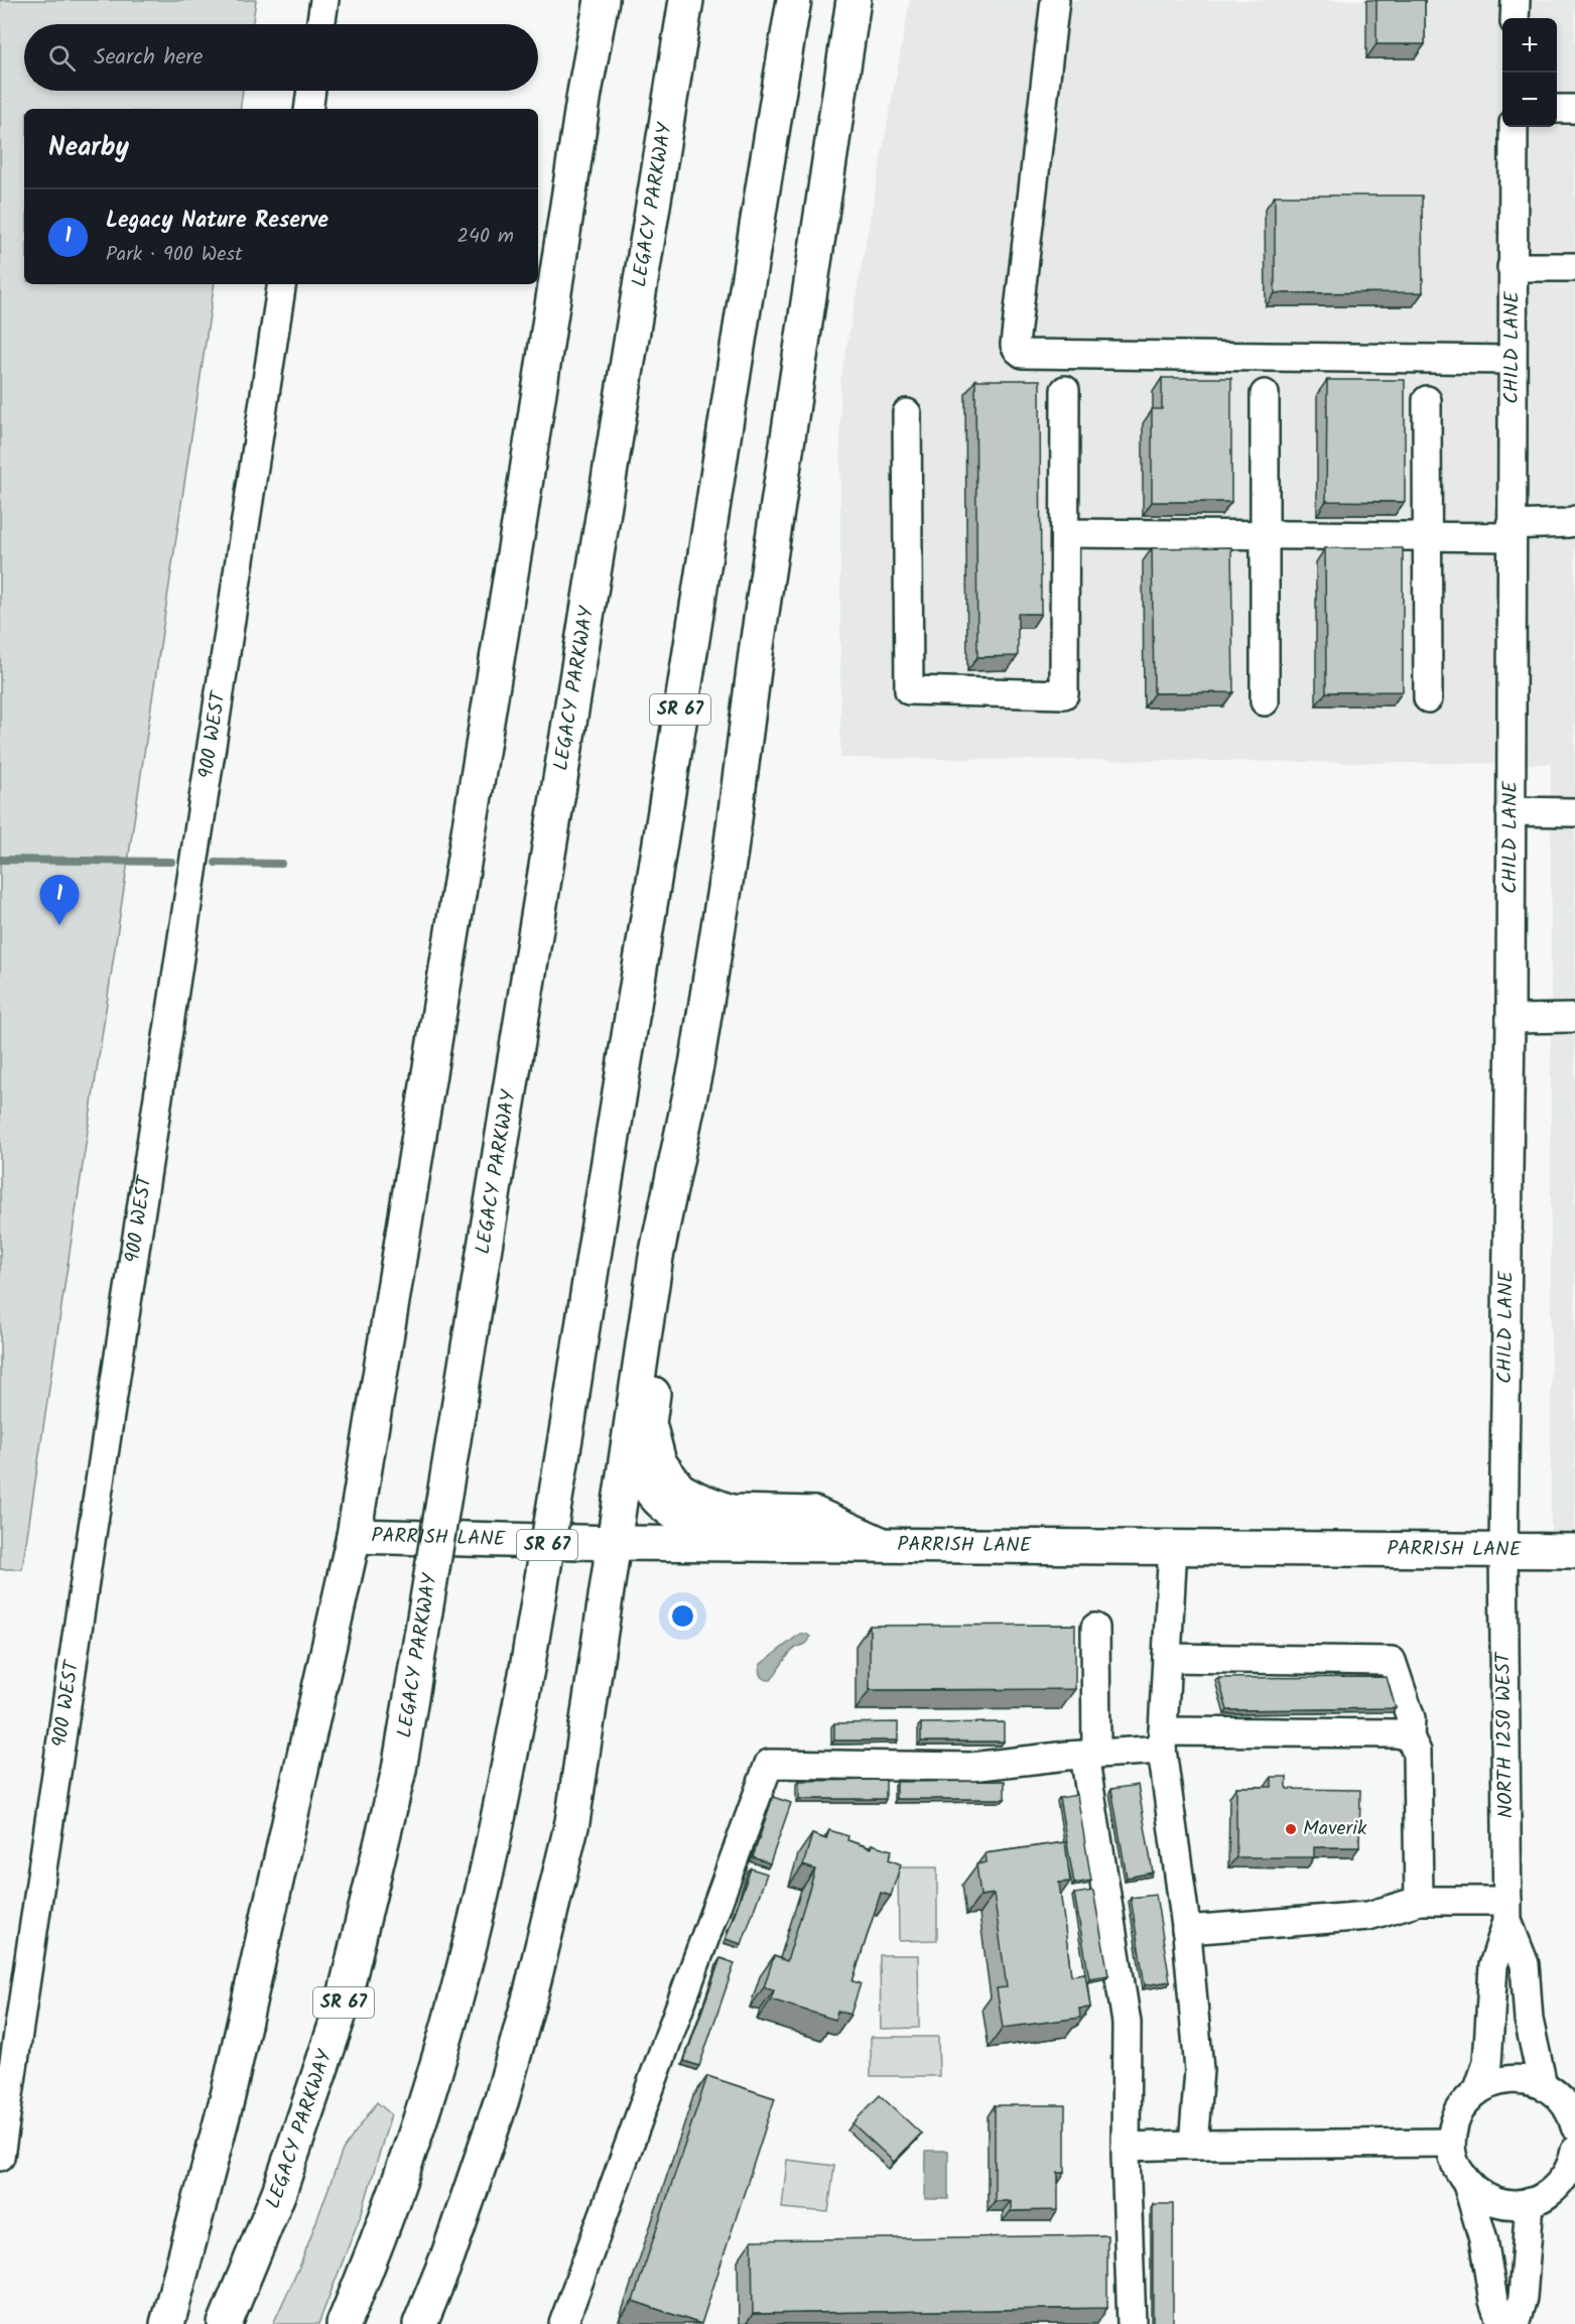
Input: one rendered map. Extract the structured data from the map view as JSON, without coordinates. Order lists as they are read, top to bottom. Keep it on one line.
{"streets":{"main road":["LEGACY PARKWAY","SR 67","PARRISH LANE"],"street":["CHILD LANE","900 WEST","NORTH 1250 WEST"]},"crossings":[["CHILD LANE","PARRISH LANE"],["CHILD LANE","NORTH 1250 WEST"],["PARRISH LANE","NORTH 1250 WEST"]],"places":["Maverik"],"page":{"map_buttons":["+","−"],"search":"Search here","heading":"Nearby","list":[{"mark":"1","name":"Legacy Nature Reserve","note":"Park · 900 West","value":"240 m"}],"pins":"1"}}
